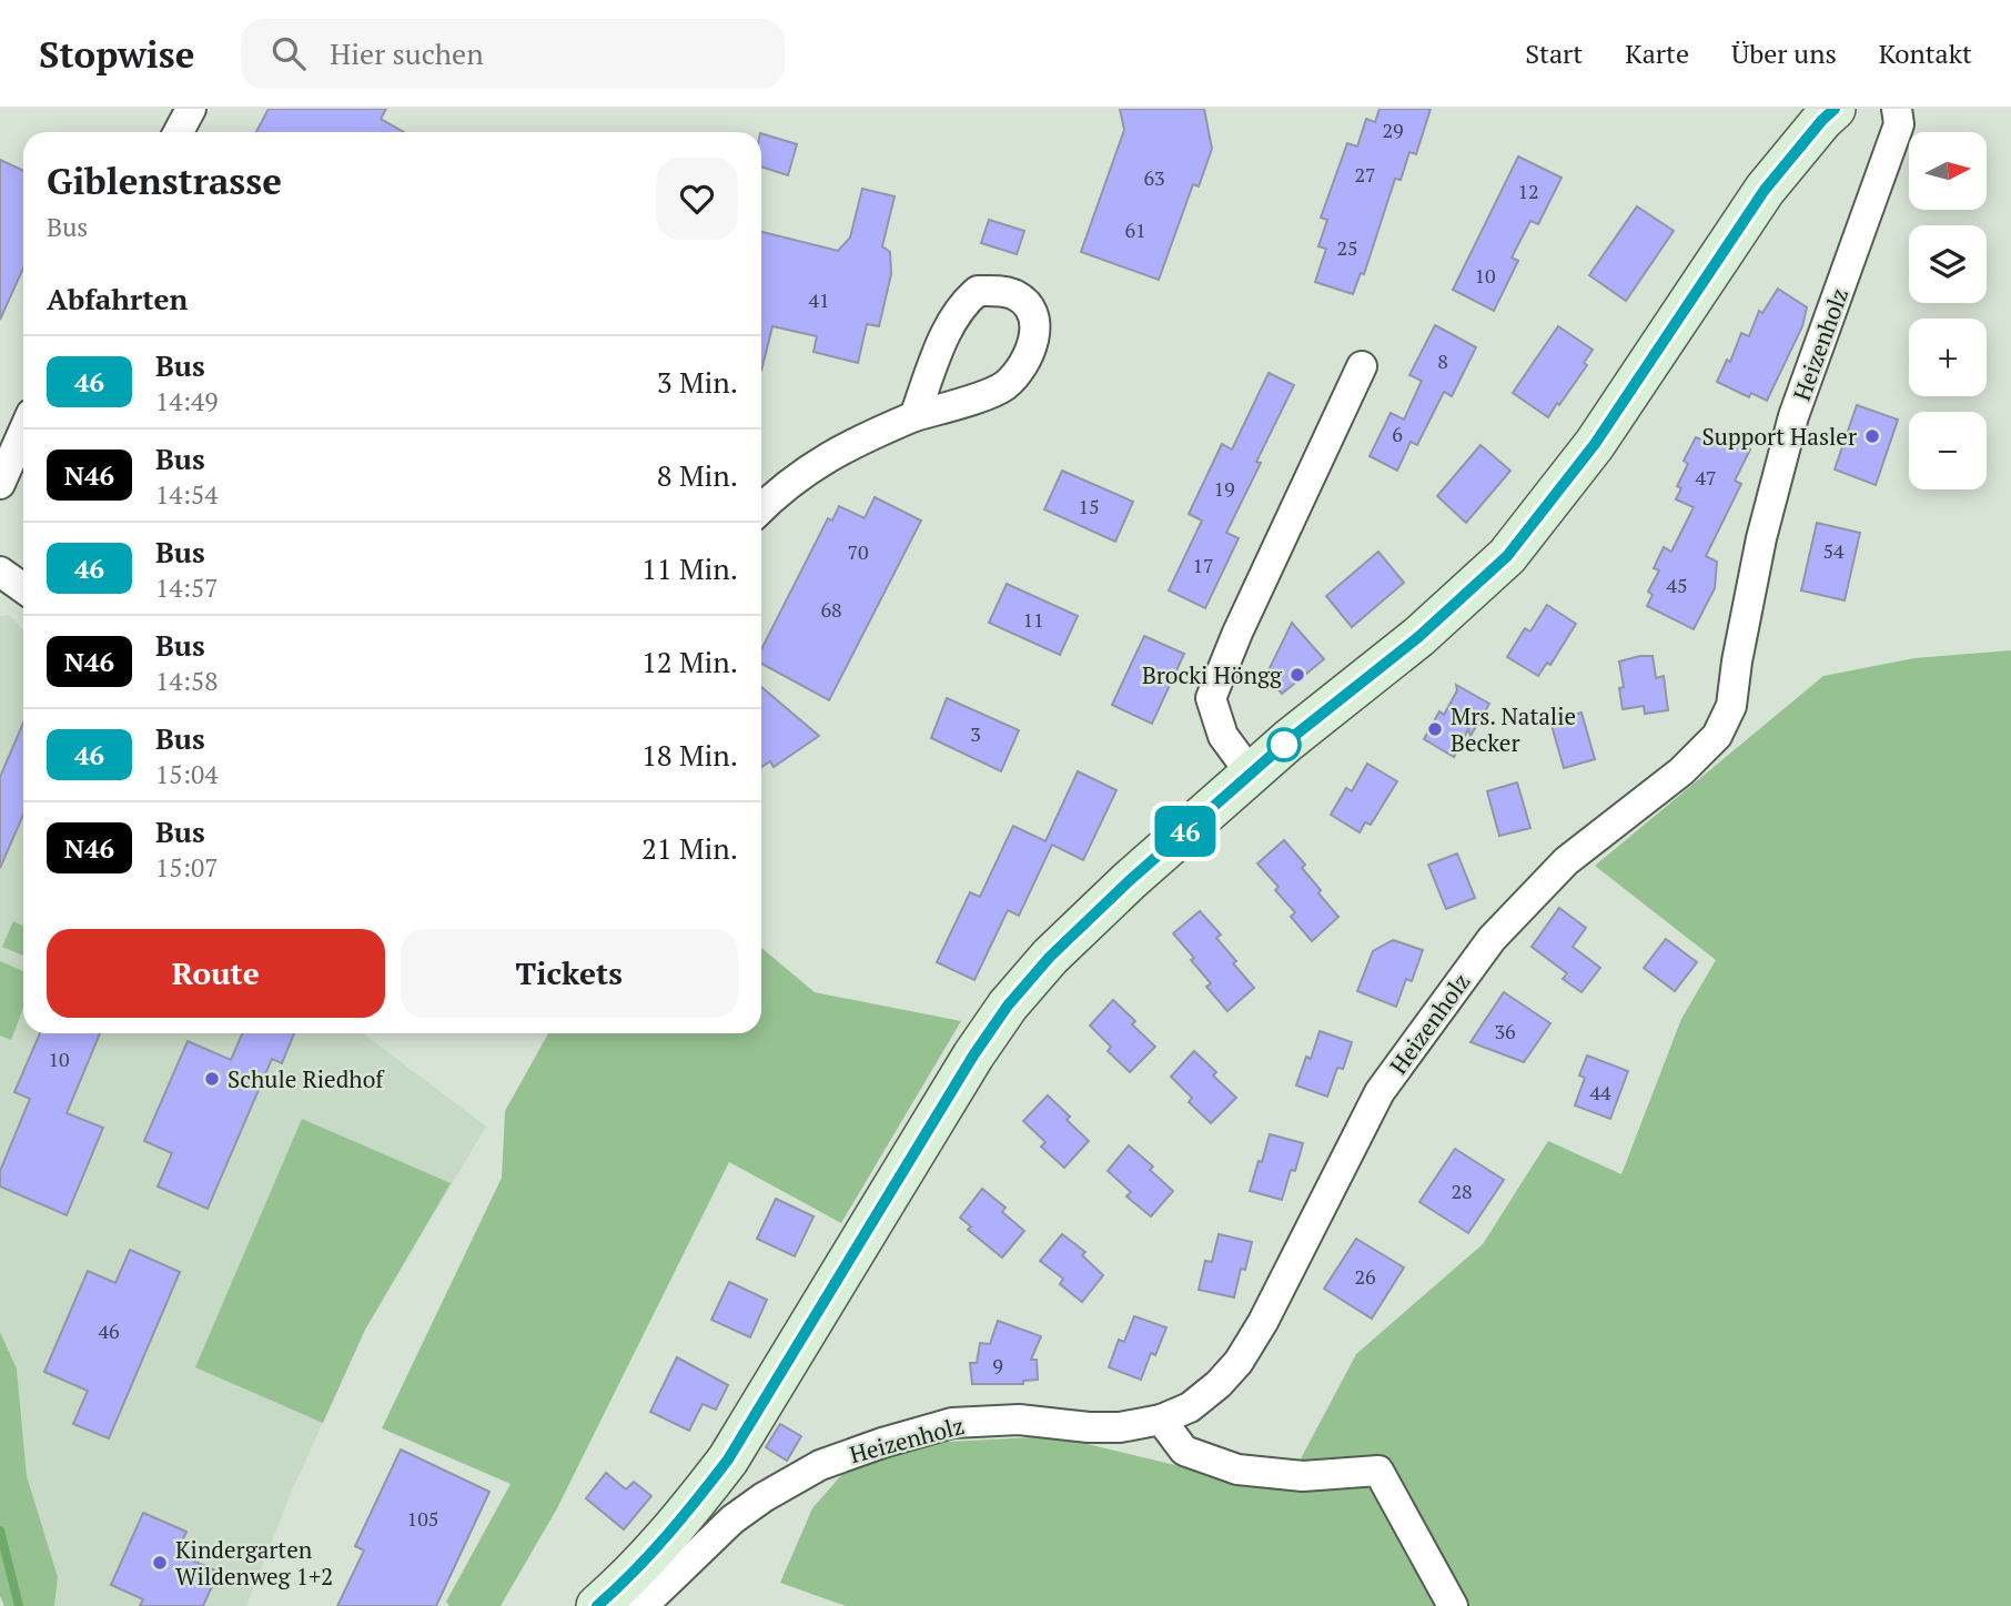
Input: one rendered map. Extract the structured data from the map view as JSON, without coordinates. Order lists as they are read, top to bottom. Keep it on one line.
{"streets":{"street":["Heizenholz"]},"places":["Support Hasler","Brocki Höngg","Mrs. Natalie Becker","Schule Riedhof","Kindergarten Wildenweg 1+2"],"lines":["bus line 46"],"house_numbers":["29","27","63","12","61","25","10","41","8","6","47","19","15","54","70","17","45","68","11","3","36","10","44","28","26","46","9","105"],"north":"right","page":{"header":"Stopwise","search":"Hier suchen","nav":["Start","Karte","Über uns","Kontakt"],"on_map":"46","map_buttons":["+","−"],"heading":[["Giblenstrasse","Bus"],"Abfahrten"],"list":[{"mark":"46","name":"Bus","note":"14:49","value":"3 Min."},{"mark":"N46","name":"Bus","note":"14:54","value":"8 Min."},{"mark":"46","name":"Bus","note":"14:57","value":"11 Min."},{"mark":"N46","name":"Bus","note":"14:58","value":"12 Min."},{"mark":"46","name":"Bus","note":"15:04","value":"18 Min."},{"mark":"N46","name":"Bus","note":"15:07","value":"21 Min."}],"buttons":["Route","Tickets"]}}
